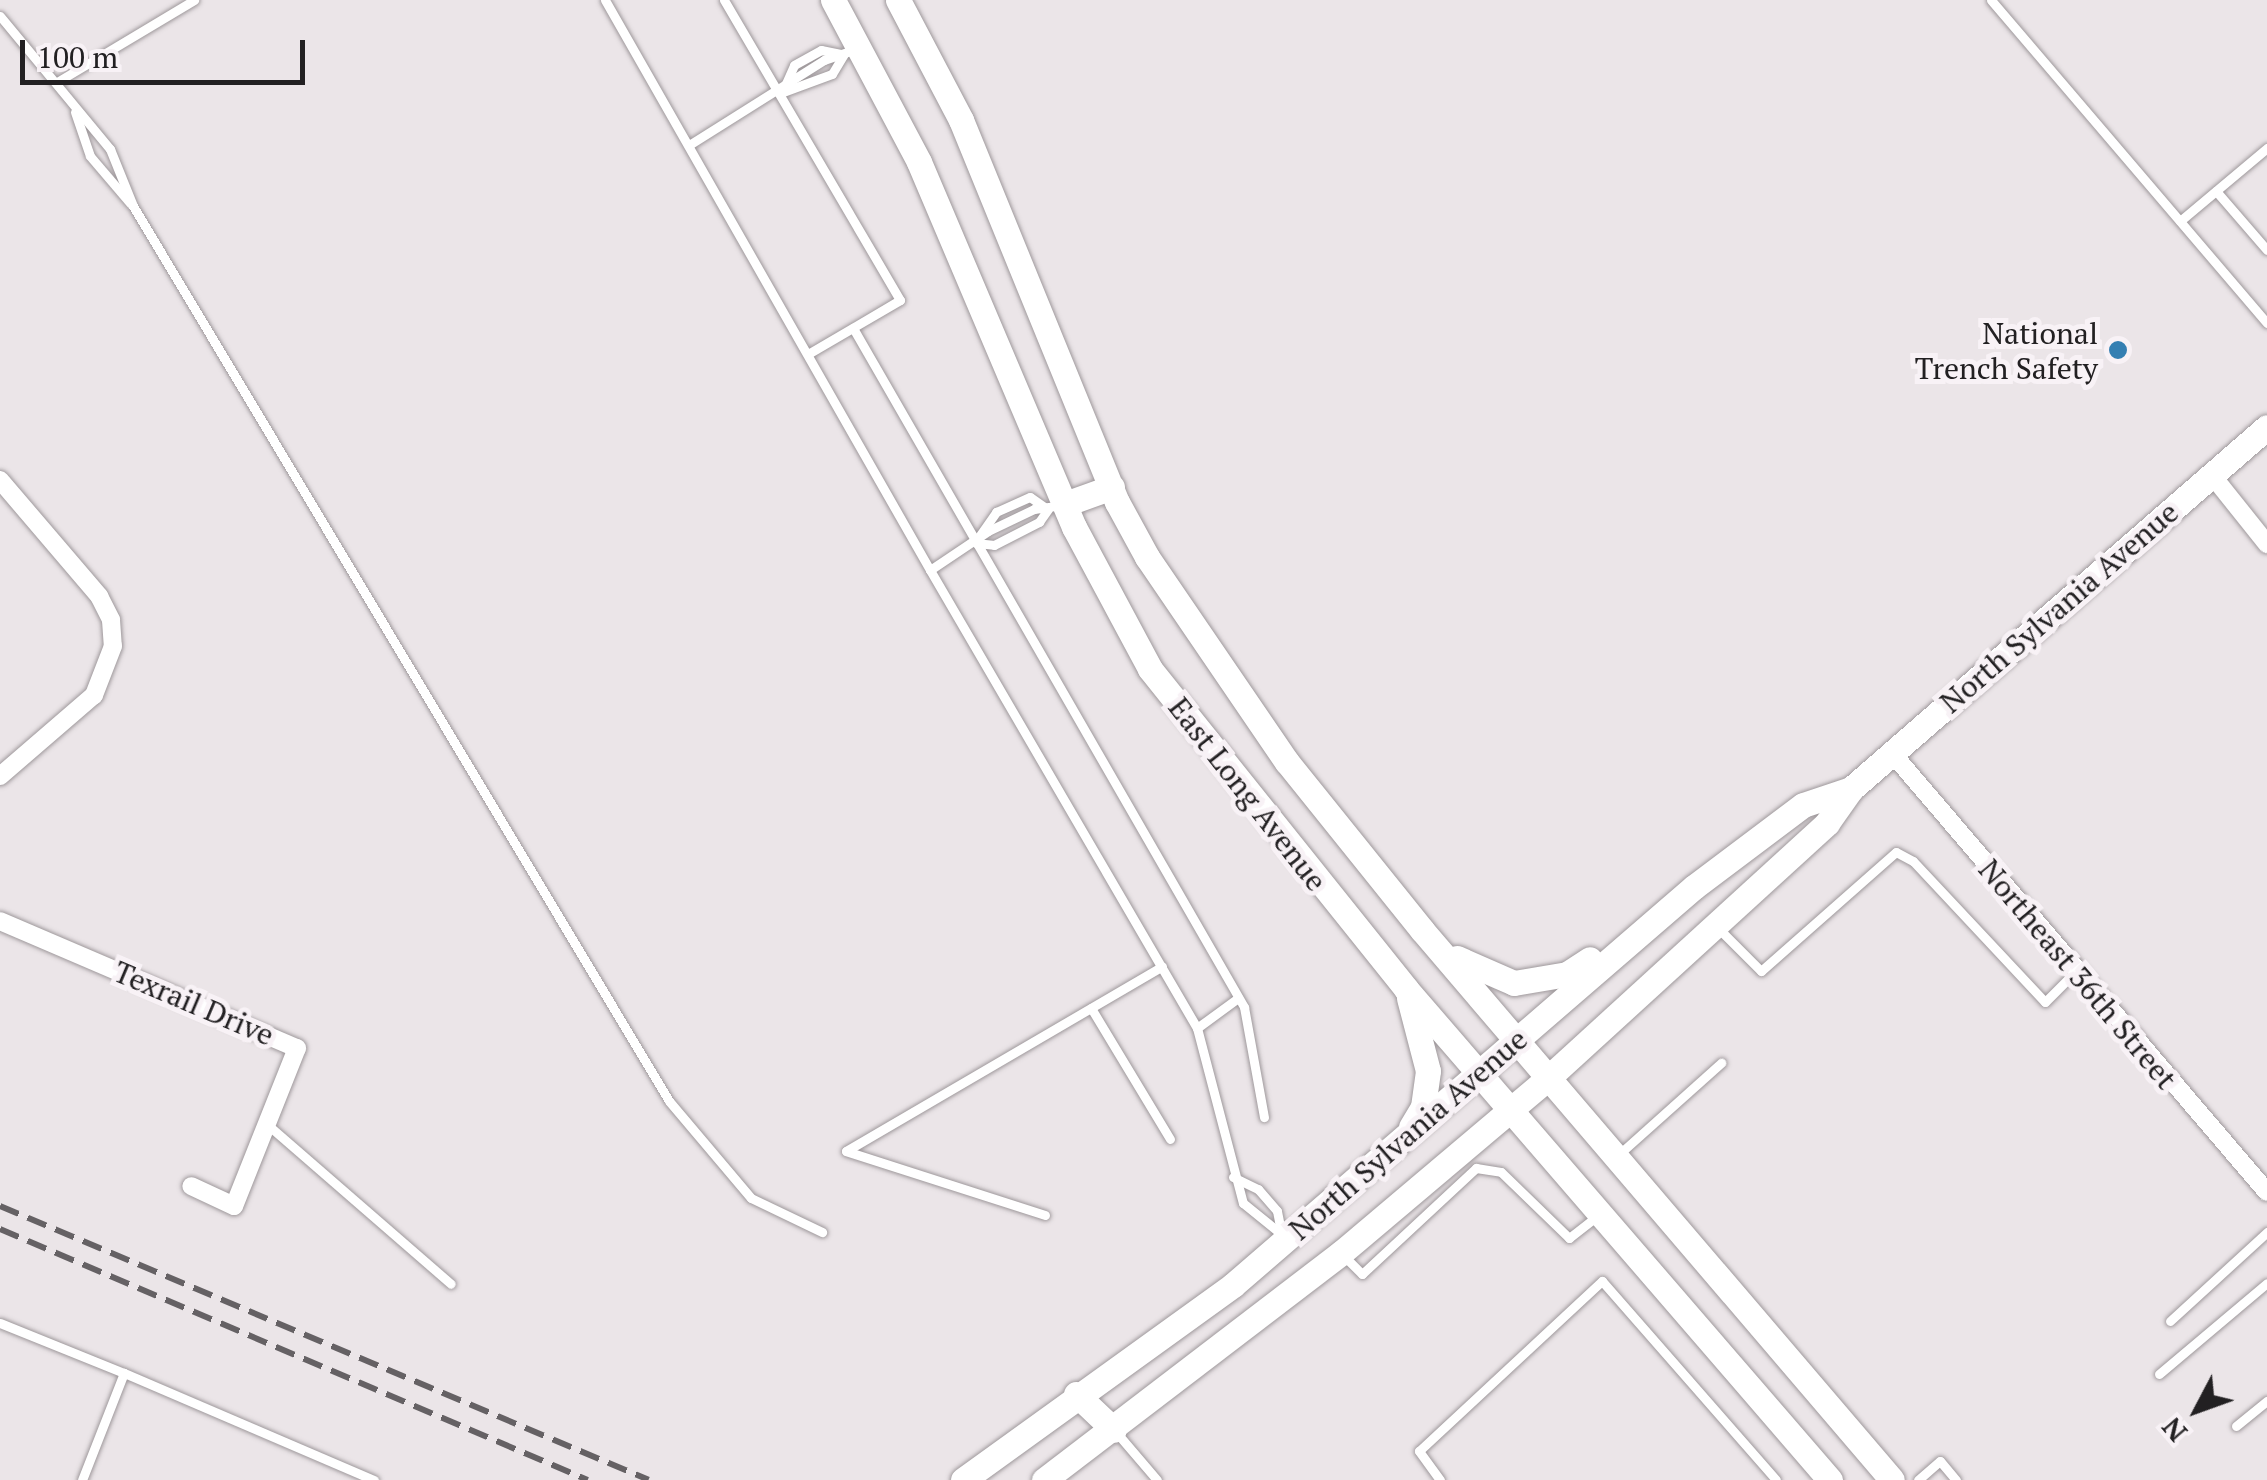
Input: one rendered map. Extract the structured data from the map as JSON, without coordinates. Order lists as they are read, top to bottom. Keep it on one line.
{"streets":{"main road":["North Sylvania Avenue","East Long Avenue"],"street":["Northeast 36th Street","Texrail Drive"]},"crossings":[["North Sylvania Avenue","East Long Avenue"],["North Sylvania Avenue","Northeast 36th Street"]],"places":["National Trench Safety"],"scale_bar":"100 m","north":"bottom left"}
